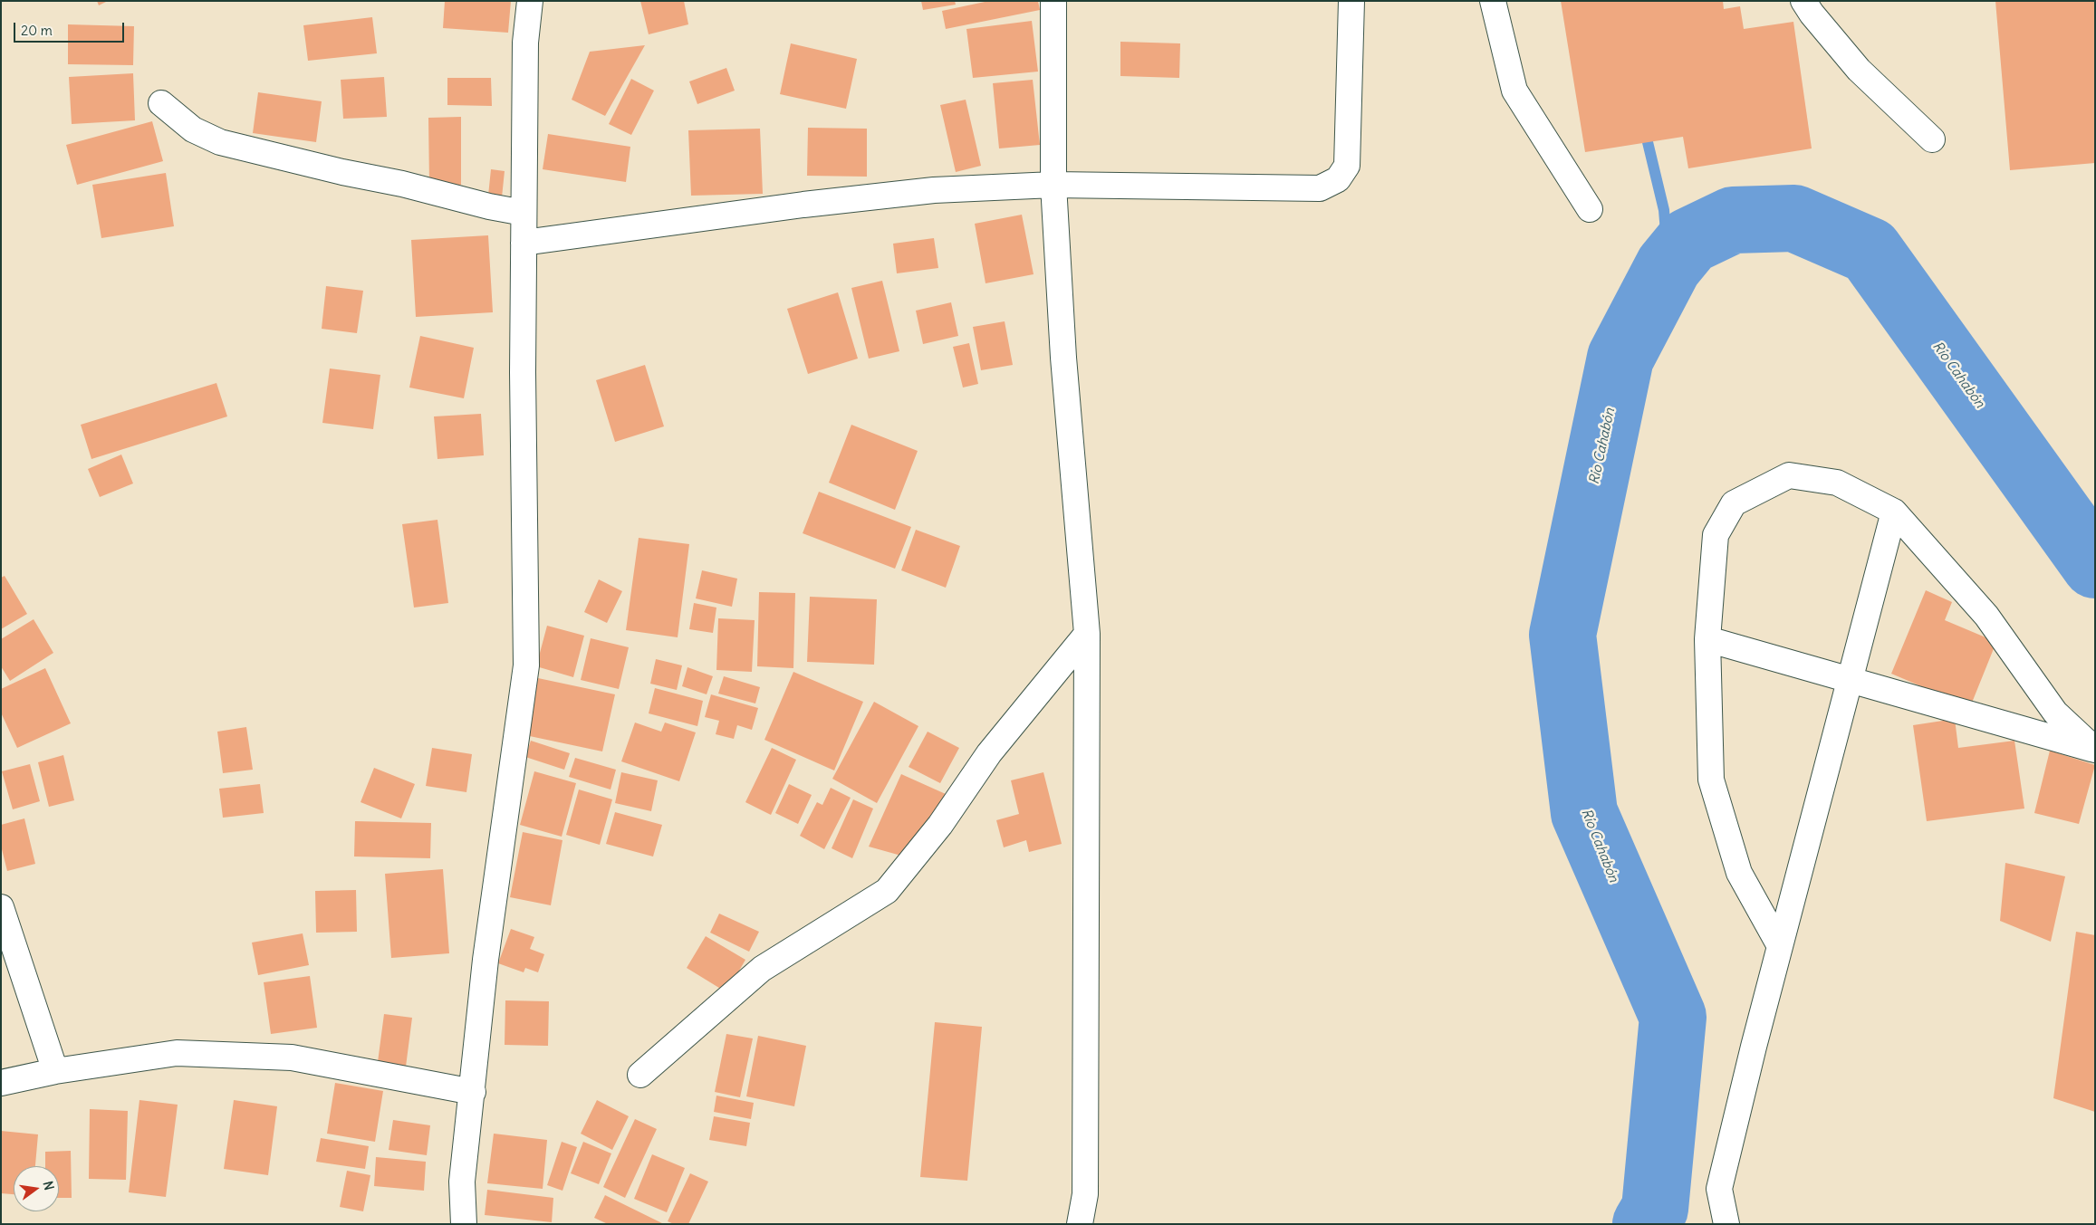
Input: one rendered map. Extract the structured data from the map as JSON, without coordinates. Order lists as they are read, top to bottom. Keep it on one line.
{"water":["Río Cahabón"],"scale_bar":"20 m","north":"right"}
